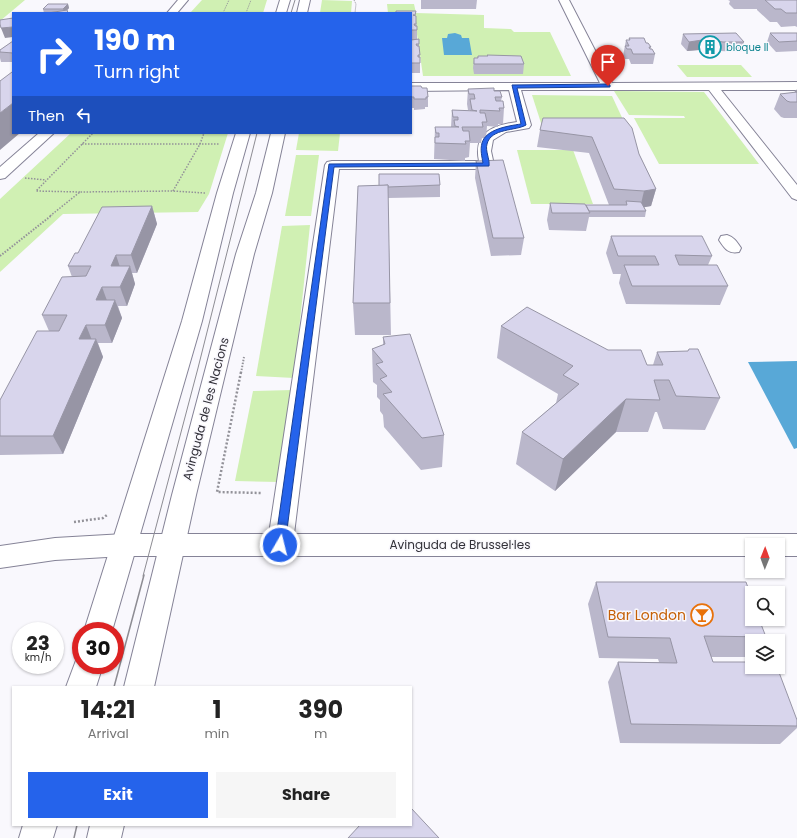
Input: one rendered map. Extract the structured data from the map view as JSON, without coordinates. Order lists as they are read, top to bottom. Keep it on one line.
{"streets":{"street":["Avinguda de les Nacions","Avinguda de Brussel·les"]},"crossings":[["Avinguda de les Nacions","Avinguda de Brussel·les"]],"places":{"building":["bloque II"],"bar":["Bar London"]},"north":"top","page":{"turn":["190 m","Turn right"],"then":"Then","speed":"23 km/h","limit":"30","eta":["14:21","Arrival","1","min","390","m"],"buttons":["Exit","Share"]}}
